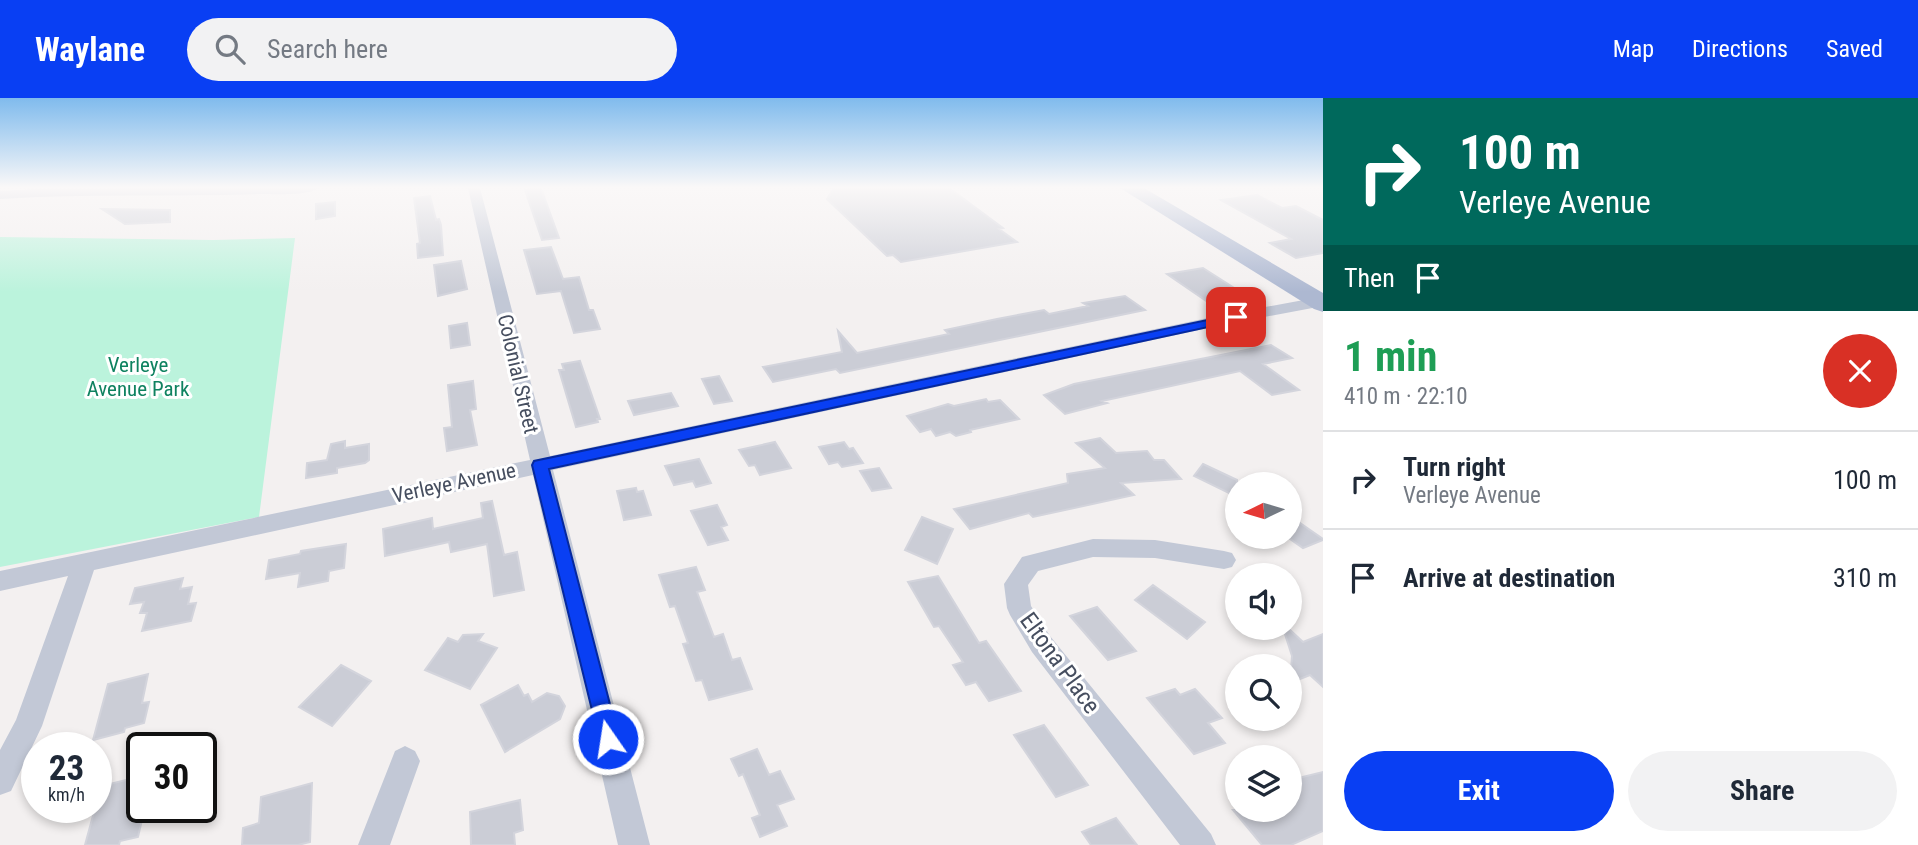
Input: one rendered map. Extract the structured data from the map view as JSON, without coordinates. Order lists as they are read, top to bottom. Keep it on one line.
{"streets":{"street":["Colonial Street","Verleye Avenue","Eltona Place"]},"crossings":[["Colonial Street","Verleye Avenue"]],"parks":["Verleye Avenue Park"],"north":"left","page":{"header":"Waylane","search":"Search here","nav":["Map","Directions","Saved"],"turn":["100 m","Verleye Avenue"],"then":"Then","heading":["1 min","410 m · 22:10"],"list":[{"name":"Turn right","note":"Verleye Avenue","value":"100 m"},{"name":"Arrive at destination","value":"310 m"}],"speed":"23 km/h","limit":"30","buttons":["Exit","Share"]}}
